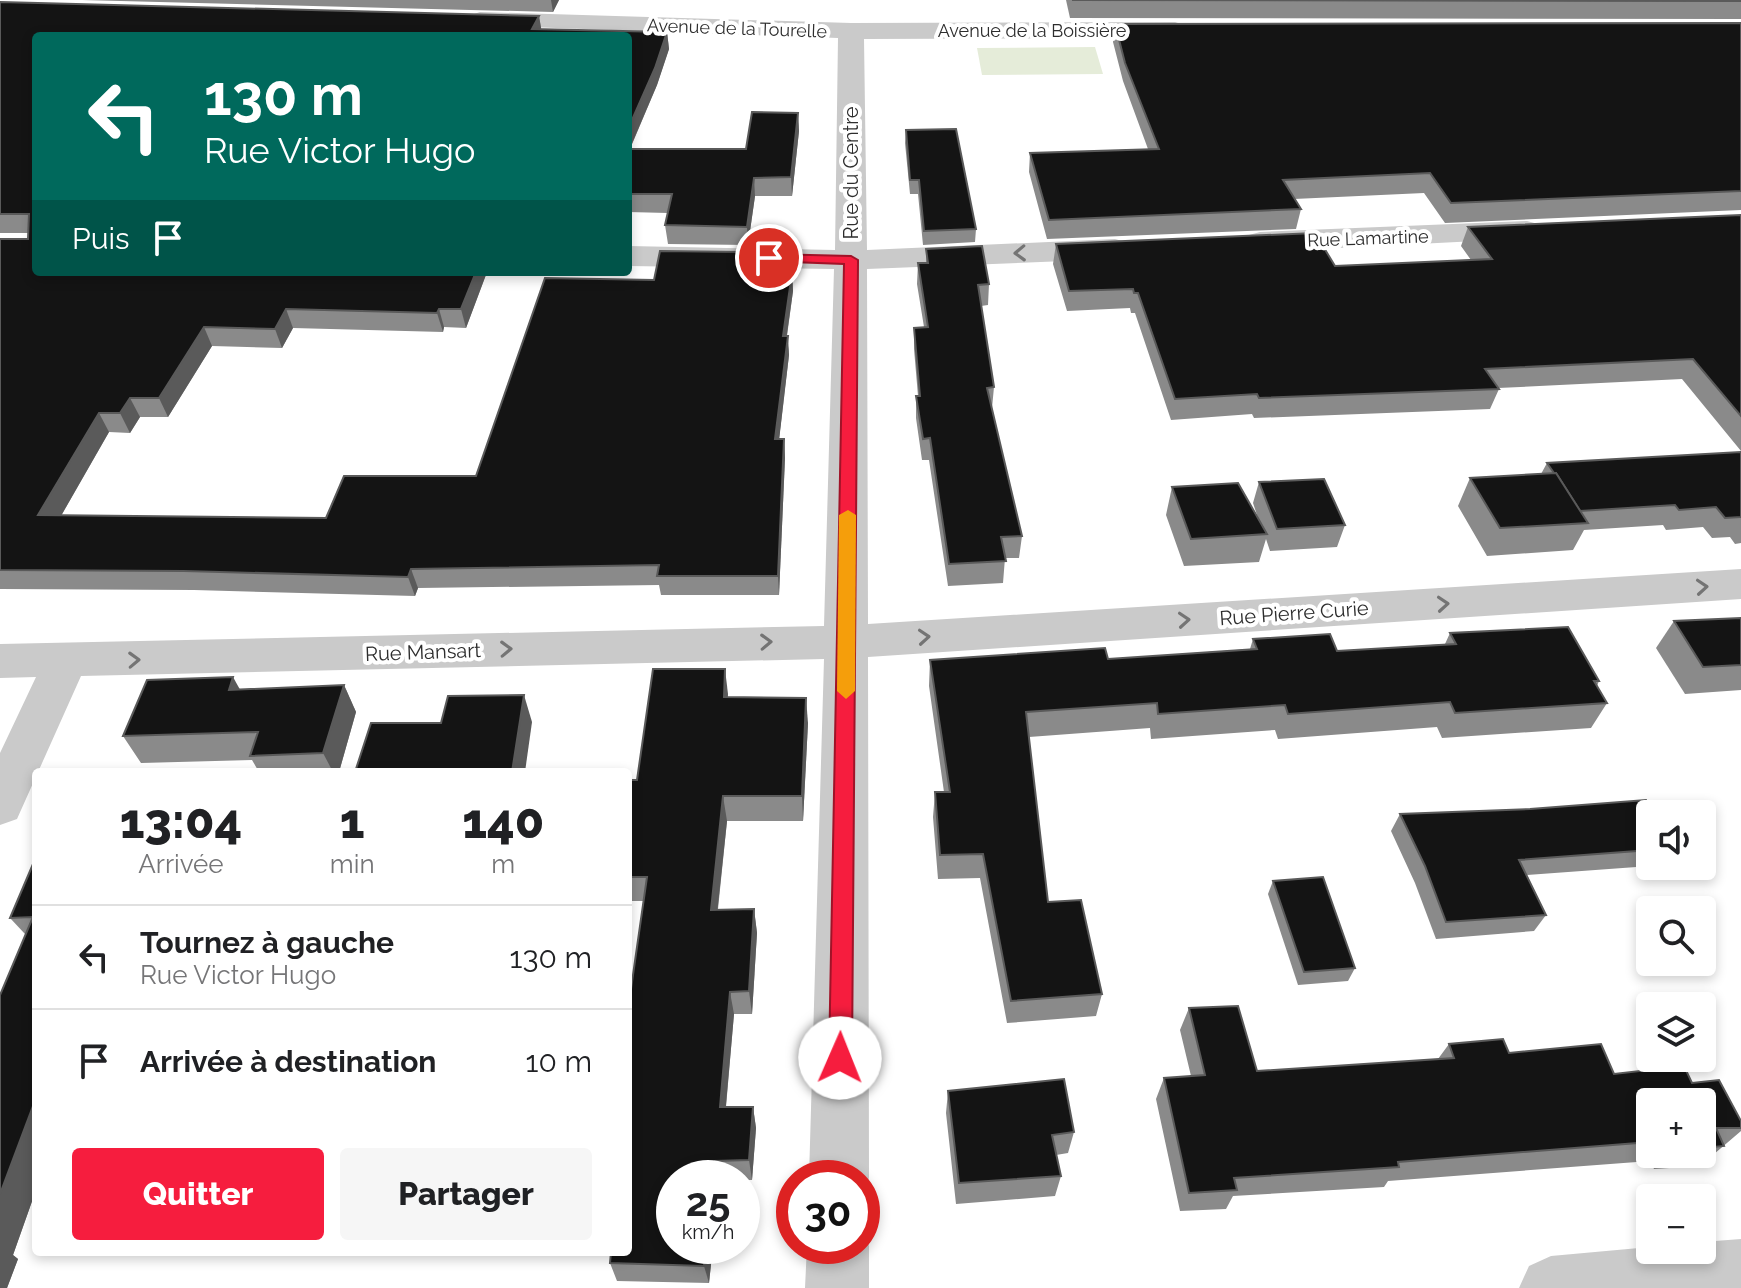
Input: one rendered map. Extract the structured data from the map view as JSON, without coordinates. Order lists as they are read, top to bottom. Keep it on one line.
{"streets":{"street":["Avenue de la Tourelle","Avenue de la Boissière","Rue du Centre","Rue Lamartine","Rue Pierre Curie","Rue Mansart"]},"crossings":[["Avenue de la Tourelle","Avenue de la Boissière"],["Avenue de la Tourelle","Rue du Centre"],["Avenue de la Boissière","Rue du Centre"],["Rue du Centre","Rue Pierre Curie"],["Rue du Centre","Rue Mansart"],["Rue Pierre Curie","Rue Mansart"]],"one_way":["Rue Mansart"],"page":{"turn":["130 m","Rue Victor Hugo"],"then":"Puis","eta":["13:04","Arrivée","1","min","140","m"],"map_buttons":["+","−"],"list":[{"name":"Tournez à gauche","note":"Rue Victor Hugo","value":"130 m"},{"name":"Arrivée à destination","value":"10 m"}],"buttons":["Quitter","Partager"],"speed":"25 km/h","limit":"30"}}
